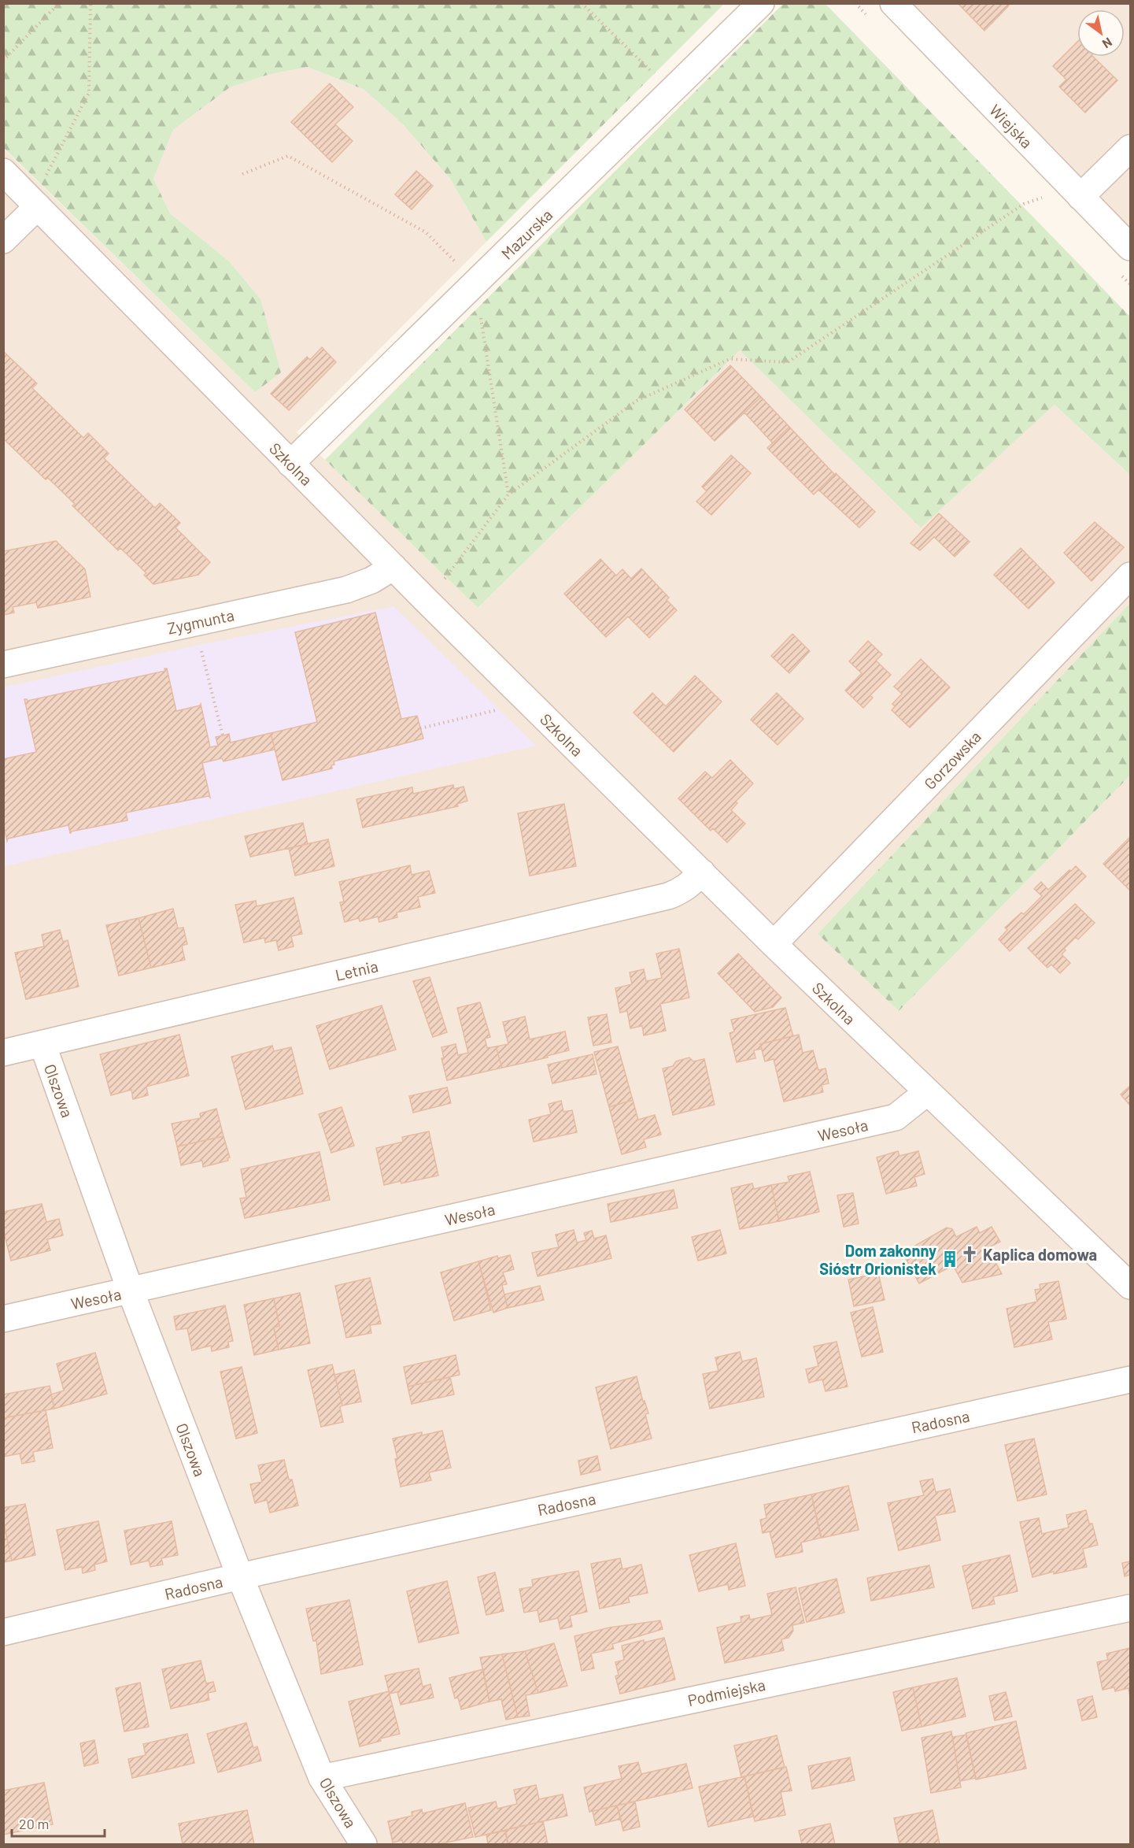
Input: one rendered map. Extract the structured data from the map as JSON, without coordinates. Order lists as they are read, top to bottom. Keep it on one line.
{"streets":{"street":["Wiejska","Mazurska","Szkolna","Zygmunta","Gorzowska","Letnia","Olszowa","Wesoła","Radosna","Podmiejska"]},"crossings":[["Mazurska","Szkolna"],["Szkolna","Zygmunta"],["Szkolna","Gorzowska"],["Szkolna","Letnia"],["Szkolna","Wesoła"],["Letnia","Olszowa"],["Olszowa","Wesoła"],["Olszowa","Radosna"],["Olszowa","Podmiejska"]],"places":{"church":["Kaplica domowa"],"building":["Dom zakonny Sióstr Orionistek"]},"scale_bar":"20 m","north":"bottom right"}
